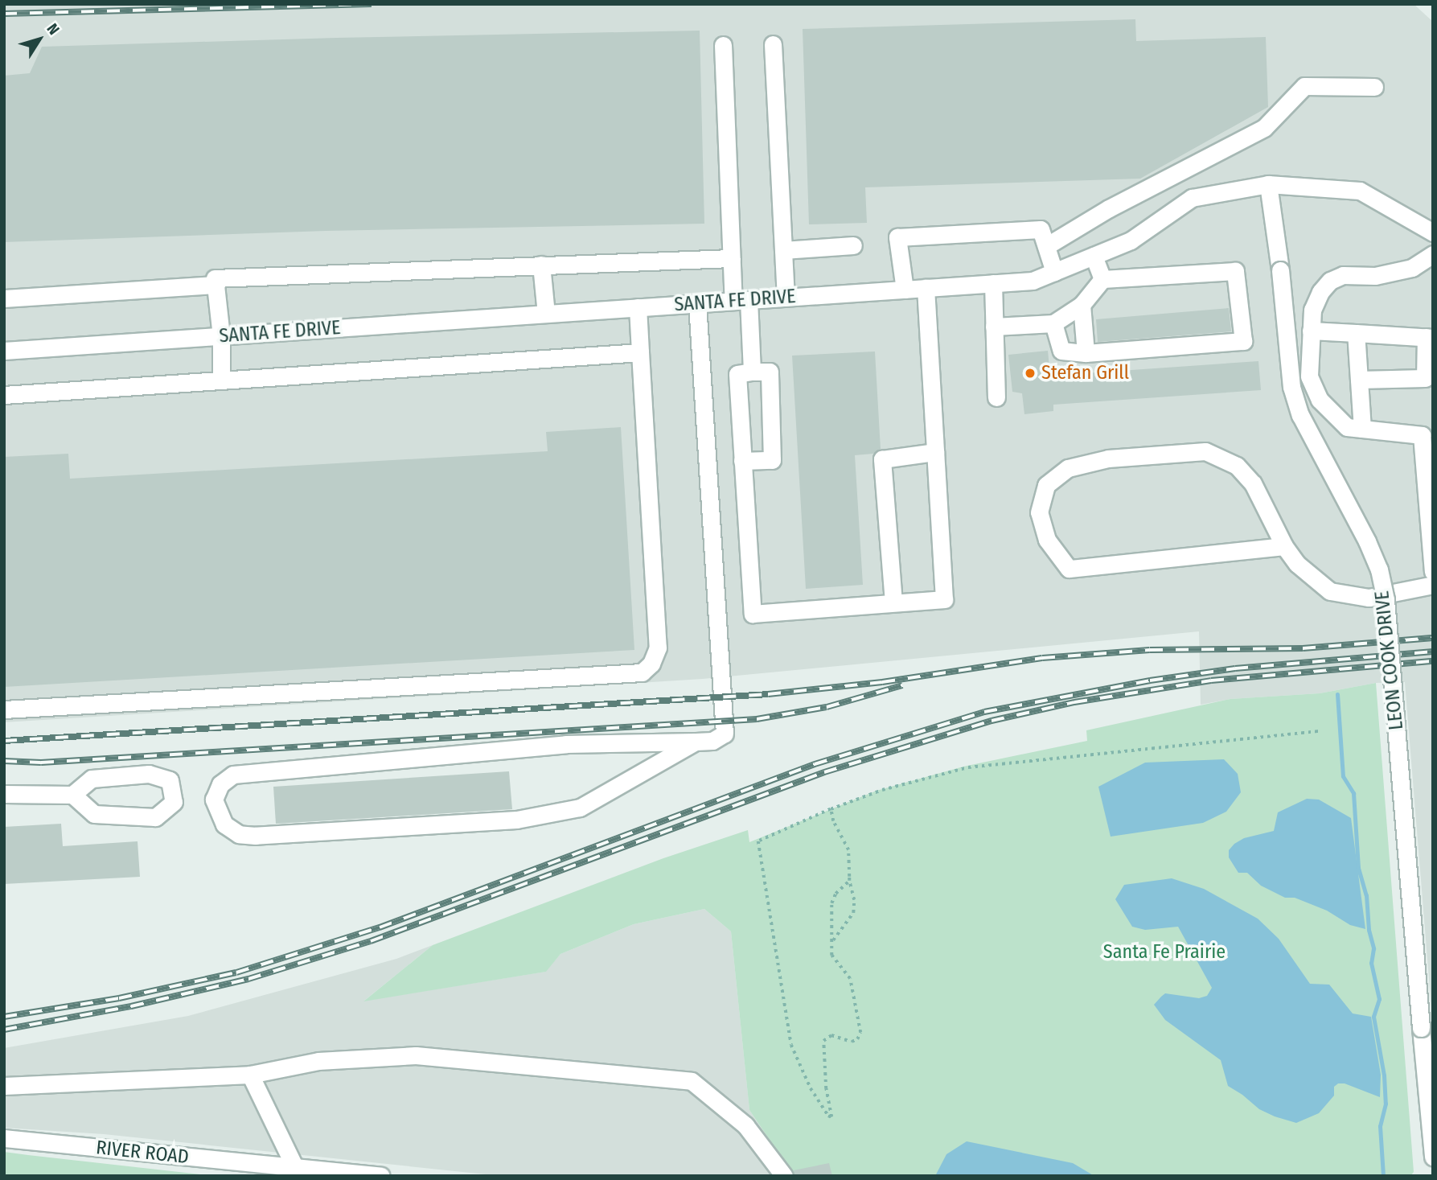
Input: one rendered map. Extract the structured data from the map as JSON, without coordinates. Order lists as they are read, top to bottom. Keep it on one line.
{"streets":{"street":["SANTA FE DRIVE","LEON COOK DRIVE","RIVER ROAD"]},"crossings":[["SANTA FE DRIVE","LEON COOK DRIVE"]],"parks":["Santa Fe Prairie"],"places":["Stefan Grill"],"north":"top right"}
